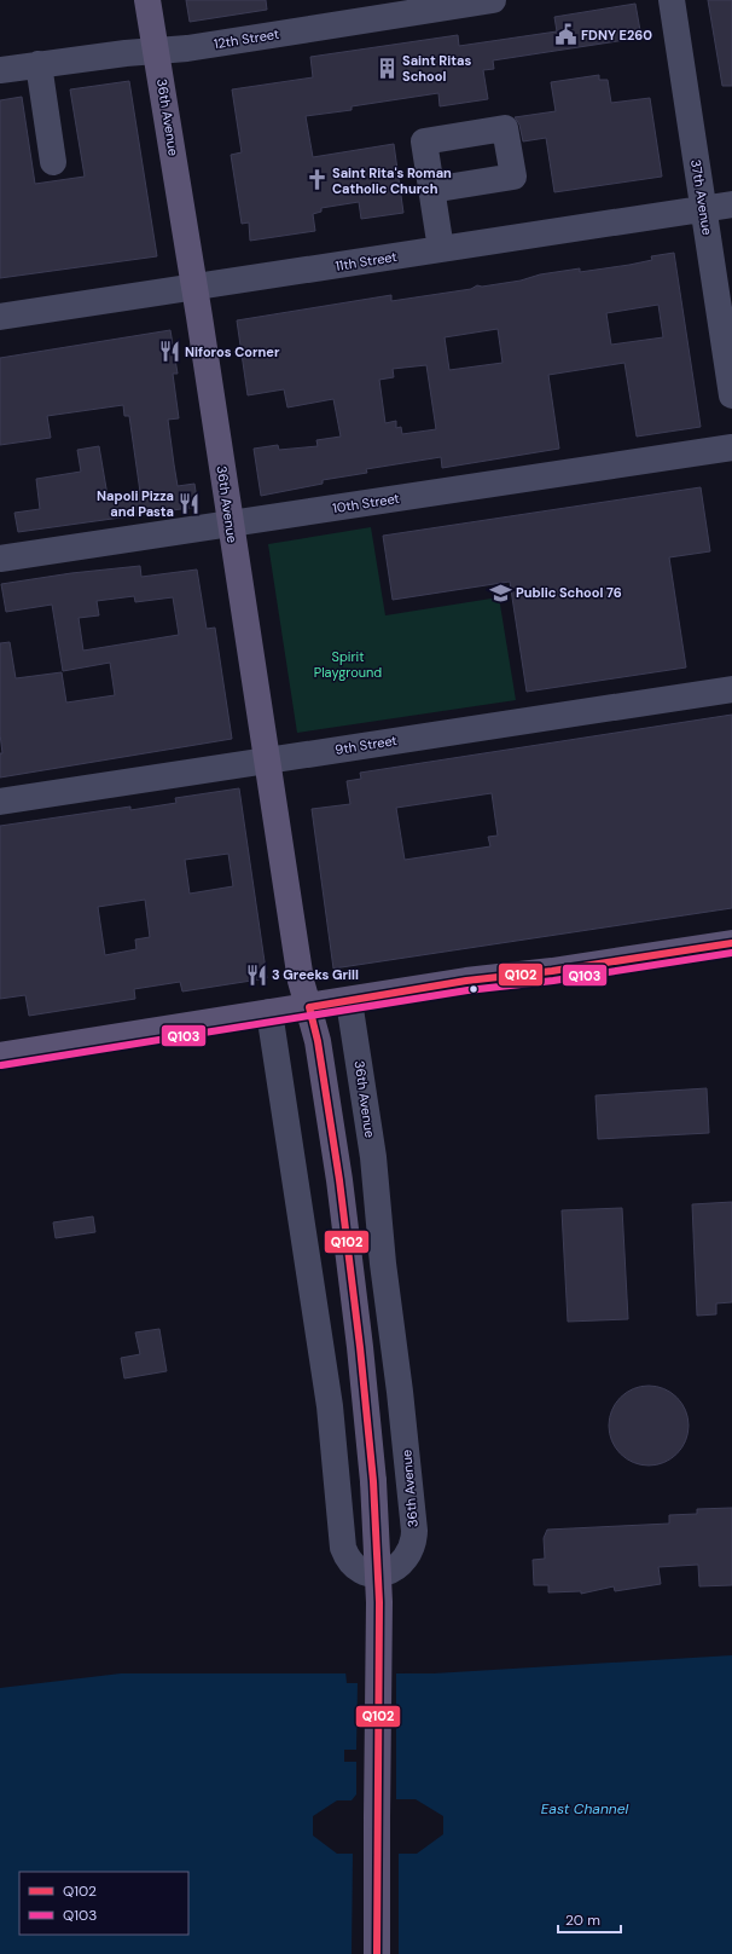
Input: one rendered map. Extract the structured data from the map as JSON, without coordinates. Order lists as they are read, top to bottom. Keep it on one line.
{"streets":{"main road":["36th Avenue"],"street":["12th Street","37th Avenue","11th Street","10th Street","9th Street"]},"crossings":[["12th Street","36th Avenue"],["36th Avenue","11th Street"],["36th Avenue","10th Street"],["36th Avenue","9th Street"],["37th Avenue","11th Street"]],"water":["East Channel"],"parks":["Spirit Playground"],"places":{"public building":["FDNY E260"],"building":["Saint Ritas School"],"church":["Saint Rita's Roman Catholic Church"],"restaurant":["Niforos Corner","Napoli Pizza and Pasta","3 Greeks Grill"],"school or university":["Public School 76"]},"lines":["transit line Q102","transit line Q103"],"legend":["Q102","Q103"],"scale_bar":"20 m"}
